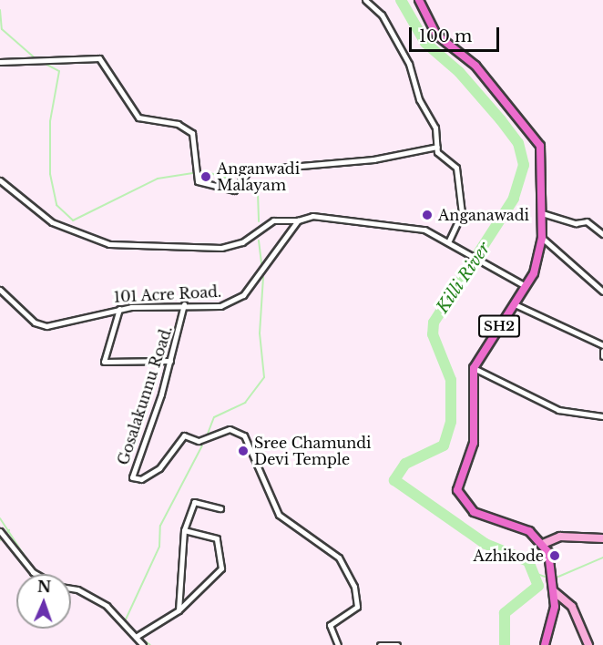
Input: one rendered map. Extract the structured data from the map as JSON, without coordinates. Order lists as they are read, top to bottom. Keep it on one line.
{"streets":{"main road":["SH2"],"street":["101 Acre Road.","Gosalakunnu Road."]},"crossings":[["101 Acre Road.","Gosalakunnu Road."]],"water":["Killi River"],"places":["Anganwadi Malayam","Anganawadi","Sree Chamundi Devi Temple","Azhikode"],"scale_bar":"100 m","north":"top"}
